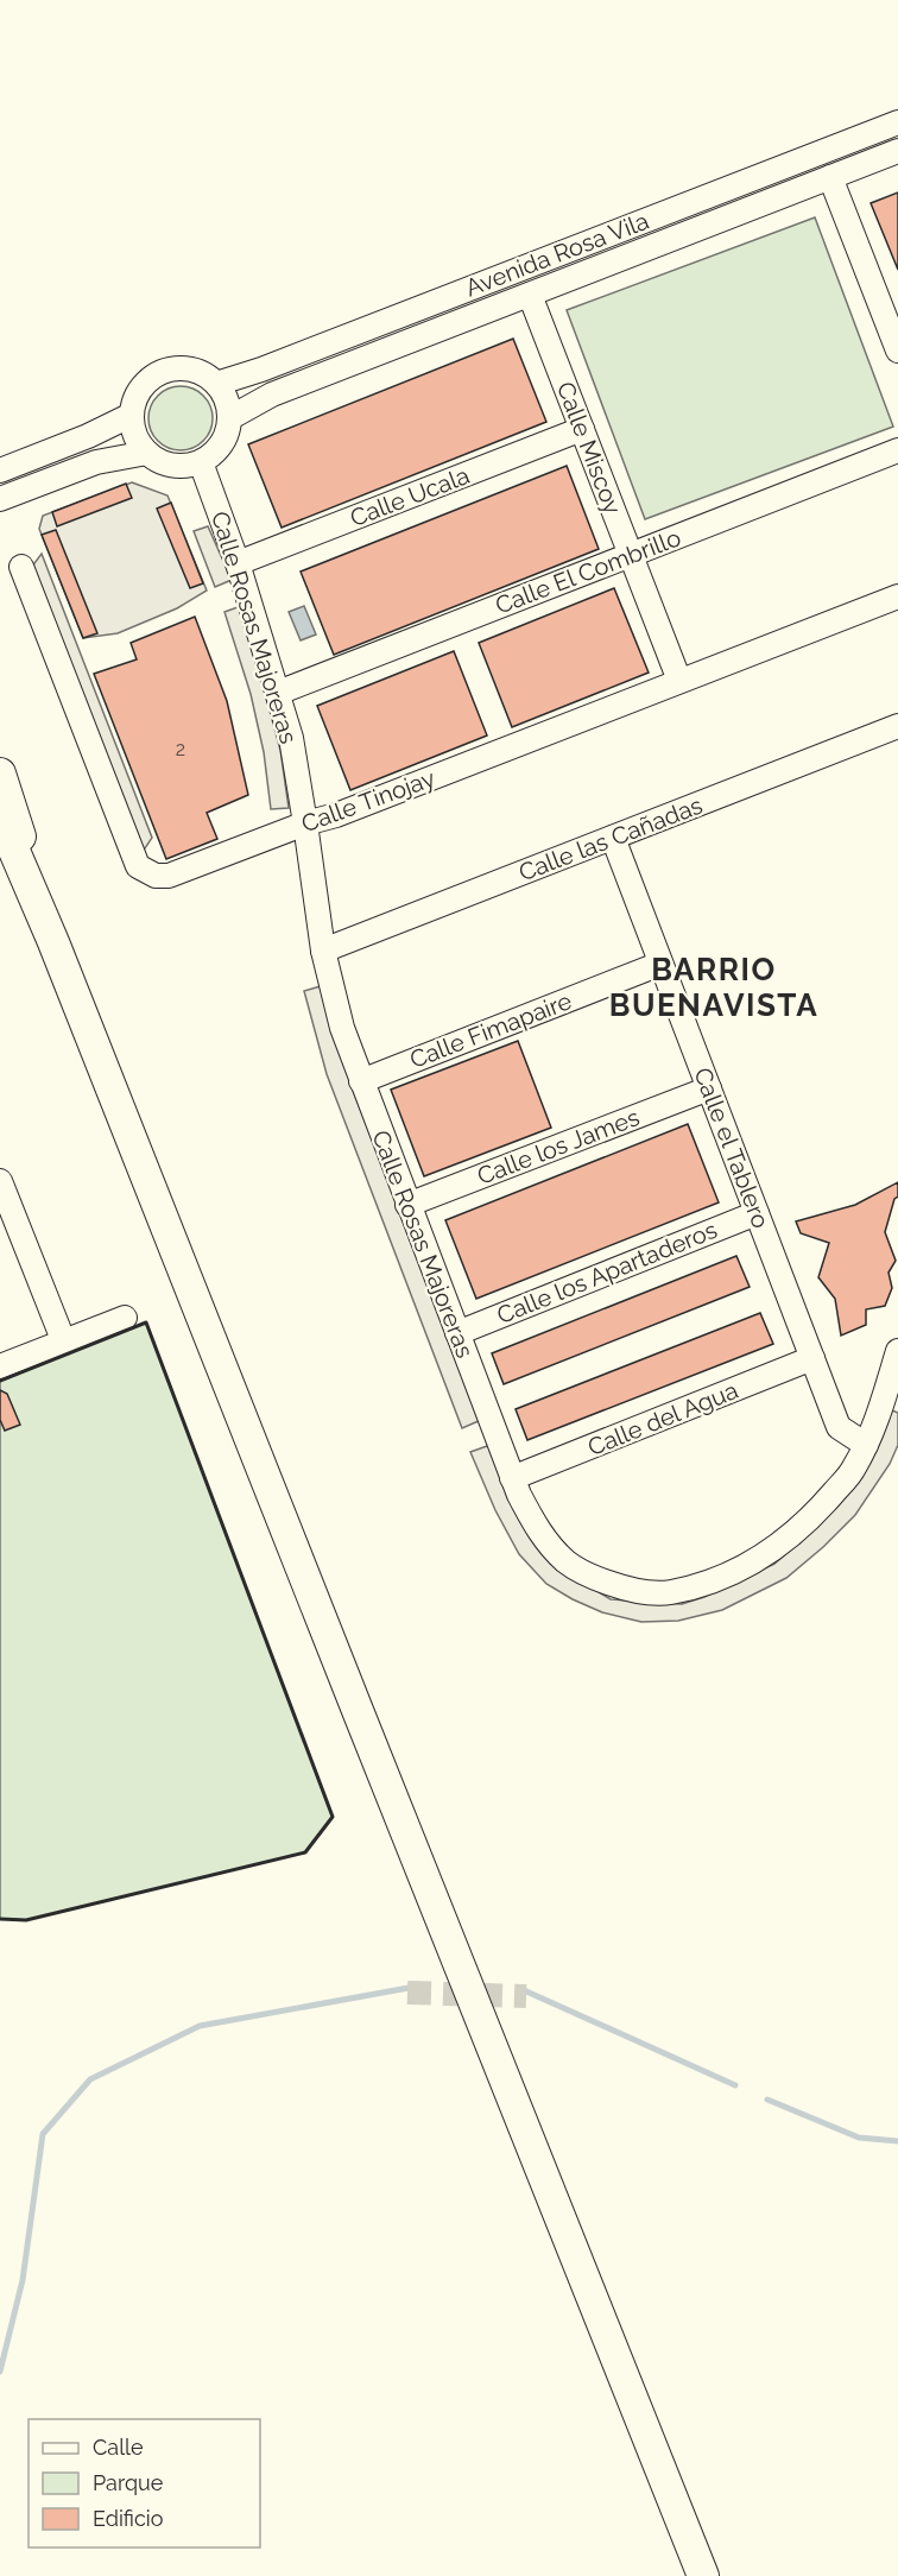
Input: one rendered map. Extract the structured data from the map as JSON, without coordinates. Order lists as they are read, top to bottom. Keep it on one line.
{"streets":{"street":["Avenida Rosa Vila","Calle Miscoy","Calle Ucala","Calle El Combrillo","Calle Rosas Majoreras","Calle Tinojay","Calle las Cañadas","Calle Fimapaire","Calle los James","Calle el Tablero","Calle los Apartaderos","Calle del Agua"]},"crossings":[["Avenida Rosa Vila","Calle Miscoy"],["Avenida Rosa Vila","Calle Rosas Majoreras"],["Calle Miscoy","Calle Ucala"],["Calle Miscoy","Calle El Combrillo"],["Calle Miscoy","Calle Tinojay"],["Calle Ucala","Calle Rosas Majoreras"],["Calle El Combrillo","Calle Rosas Majoreras"],["Calle Rosas Majoreras","Calle Tinojay"],["Calle Rosas Majoreras","Calle las Cañadas"],["Calle Rosas Majoreras","Calle Fimapaire"],["Calle Rosas Majoreras","Calle los James"],["Calle Rosas Majoreras","Calle el Tablero"],["Calle Rosas Majoreras","Calle los Apartaderos"],["Calle Rosas Majoreras","Calle del Agua"],["Calle las Cañadas","Calle el Tablero"],["Calle Fimapaire","Calle el Tablero"],["Calle los James","Calle el Tablero"],["Calle el Tablero","Calle los Apartaderos"],["Calle el Tablero","Calle del Agua"]],"districts":["BARRIO BUENAVISTA"],"house_numbers":["2"],"legend":["Calle","Parque","Edificio"]}
